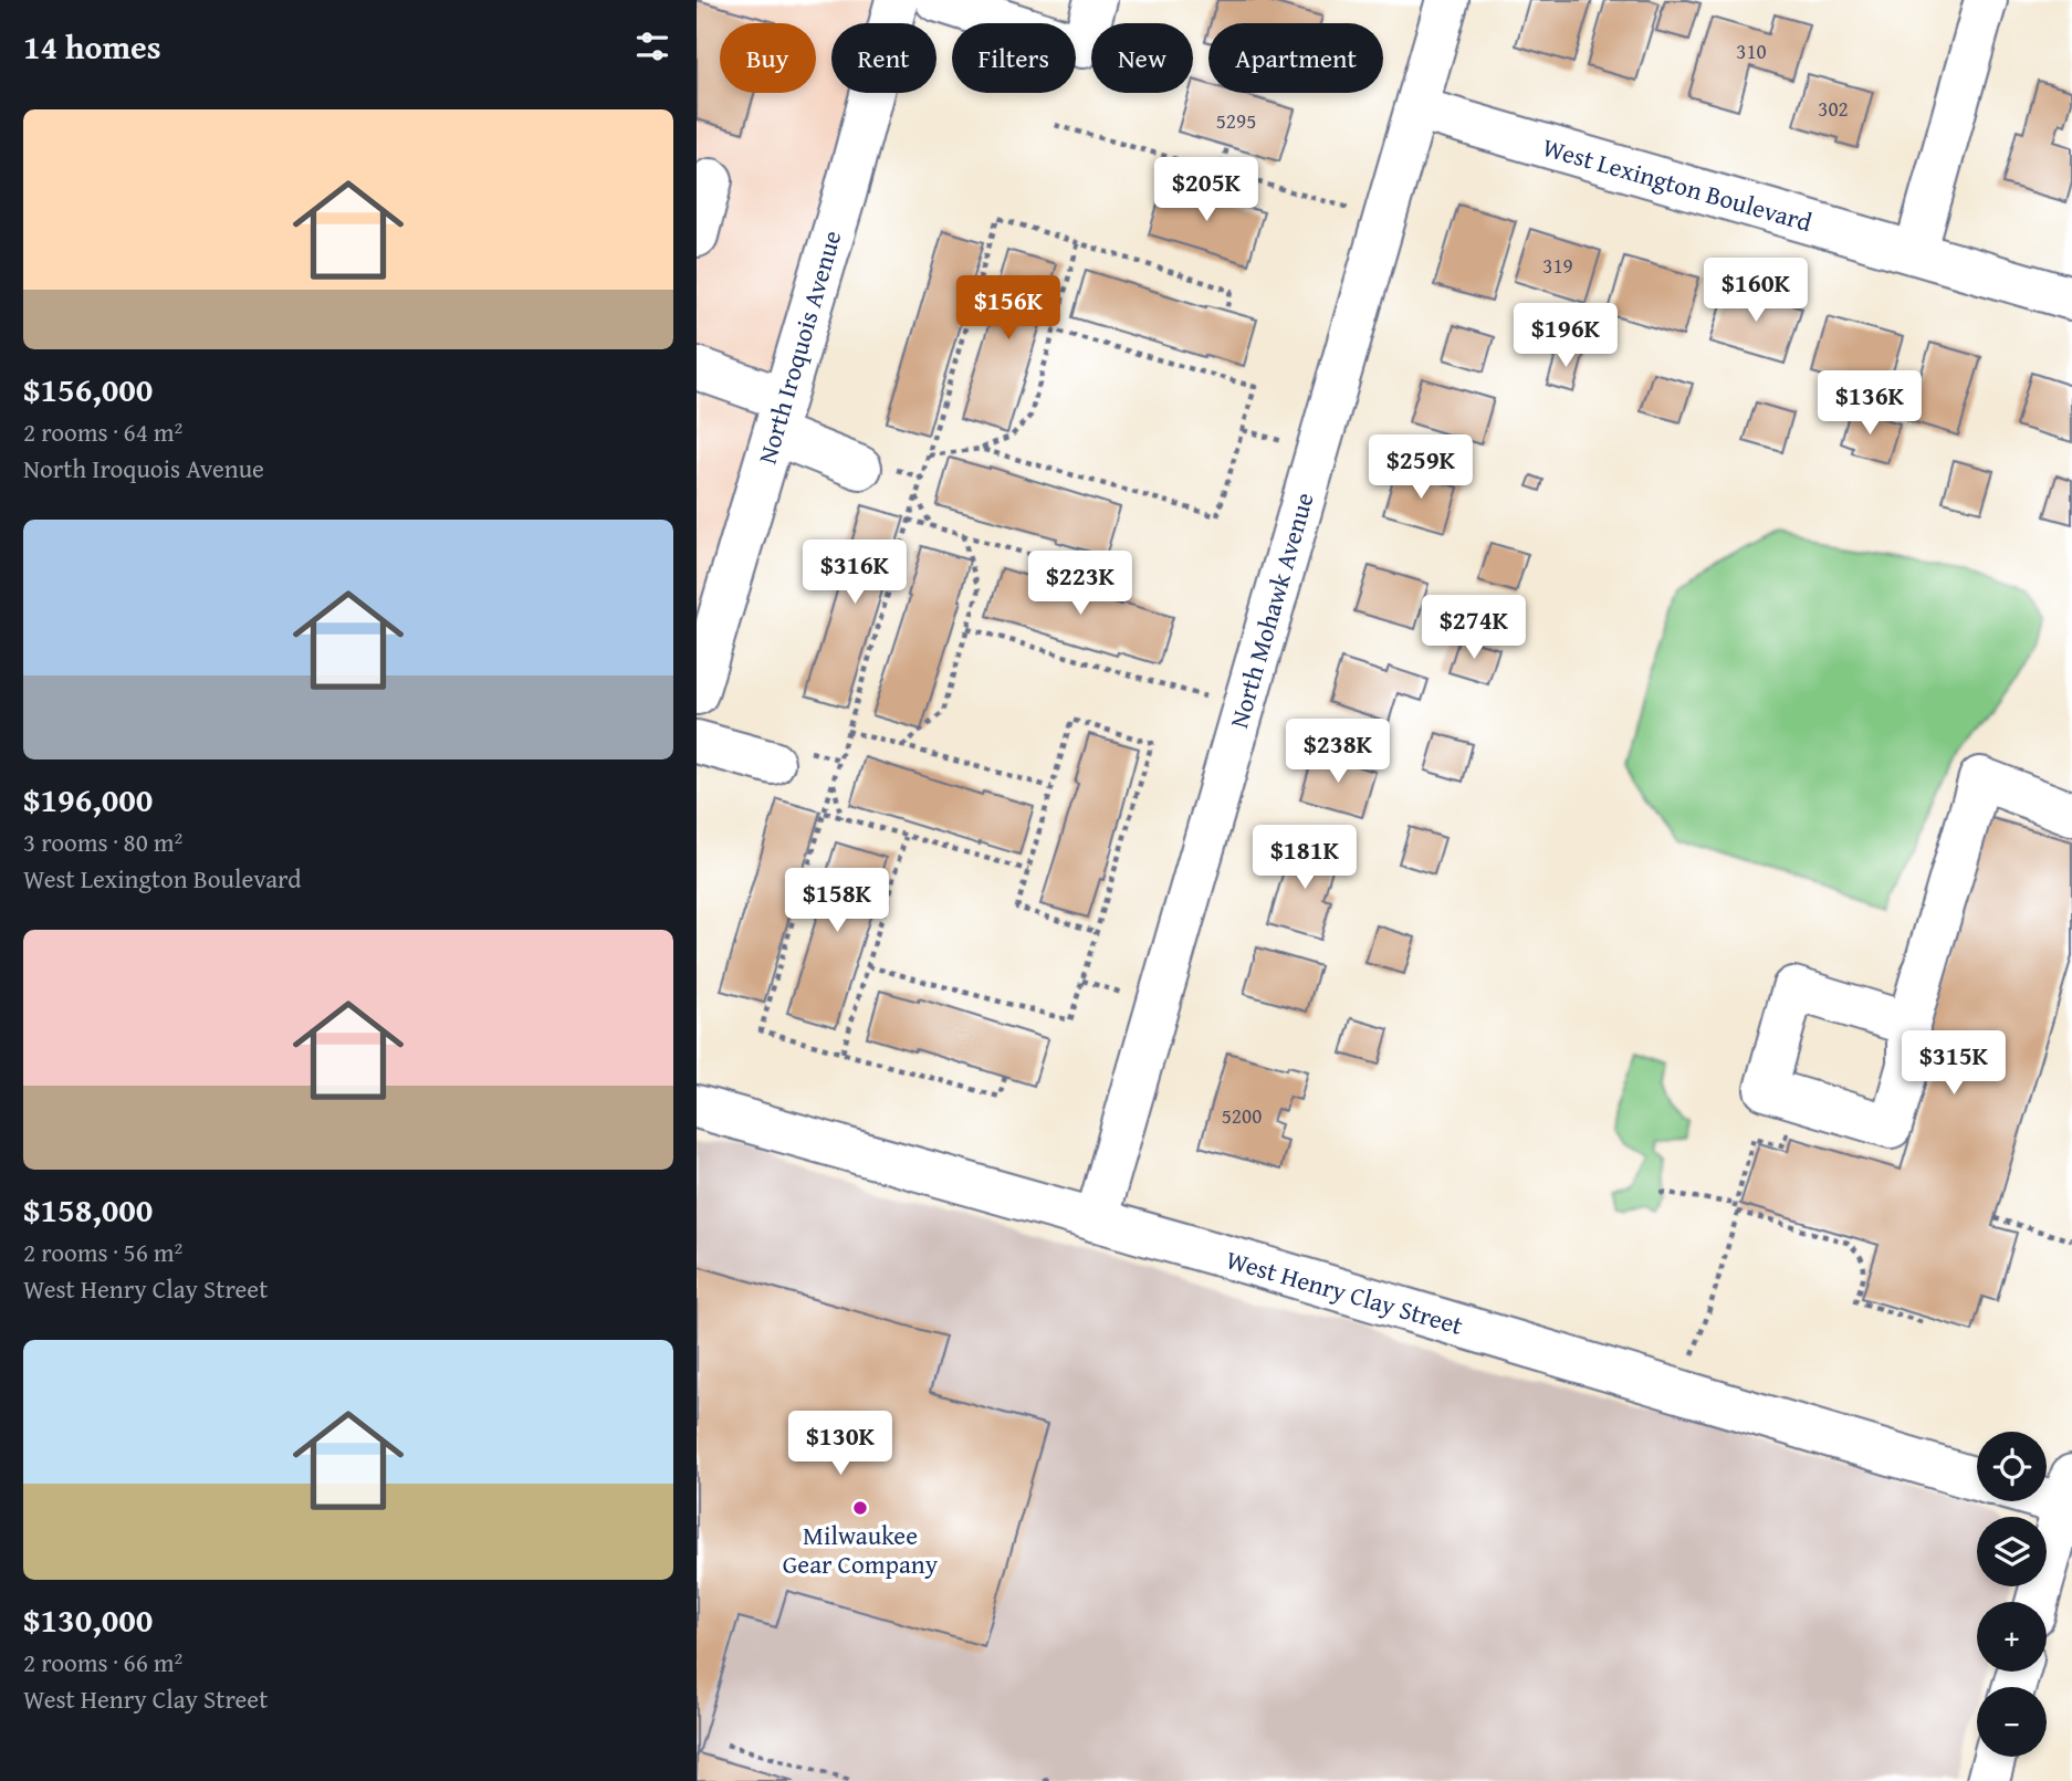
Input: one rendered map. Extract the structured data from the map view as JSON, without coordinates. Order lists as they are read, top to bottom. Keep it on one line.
{"streets":{"street":["West Lexington Boulevard","North Iroquois Avenue","North Mohawk Avenue","West Henry Clay Street"]},"crossings":[["West Lexington Boulevard","North Mohawk Avenue"],["North Mohawk Avenue","West Henry Clay Street"]],"places":["Milwaukee Gear Company"],"house_numbers":["310","302","5295","319","5200"],"page":{"heading":"14 homes","chip":["Buy","Rent","Filters","New","Apartment"],"list":[{"name":"$156,000","note":"2 rooms · 64 m² · North Iroquois Avenue"},{"name":"$196,000","note":"3 rooms · 80 m² · West Lexington Boulevard"},{"name":"$158,000","note":"2 rooms · 56 m² · West Henry Clay Street"},{"name":"$130,000","note":"2 rooms · 66 m² · West Henry Clay Street"}],"price":["$205K","$160K","$156K","$196K","$136K","$259K","$316K","$223K","$274K","$238K","$181K","$158K","$315K","$130K"],"map_buttons":["+","−"]}}
